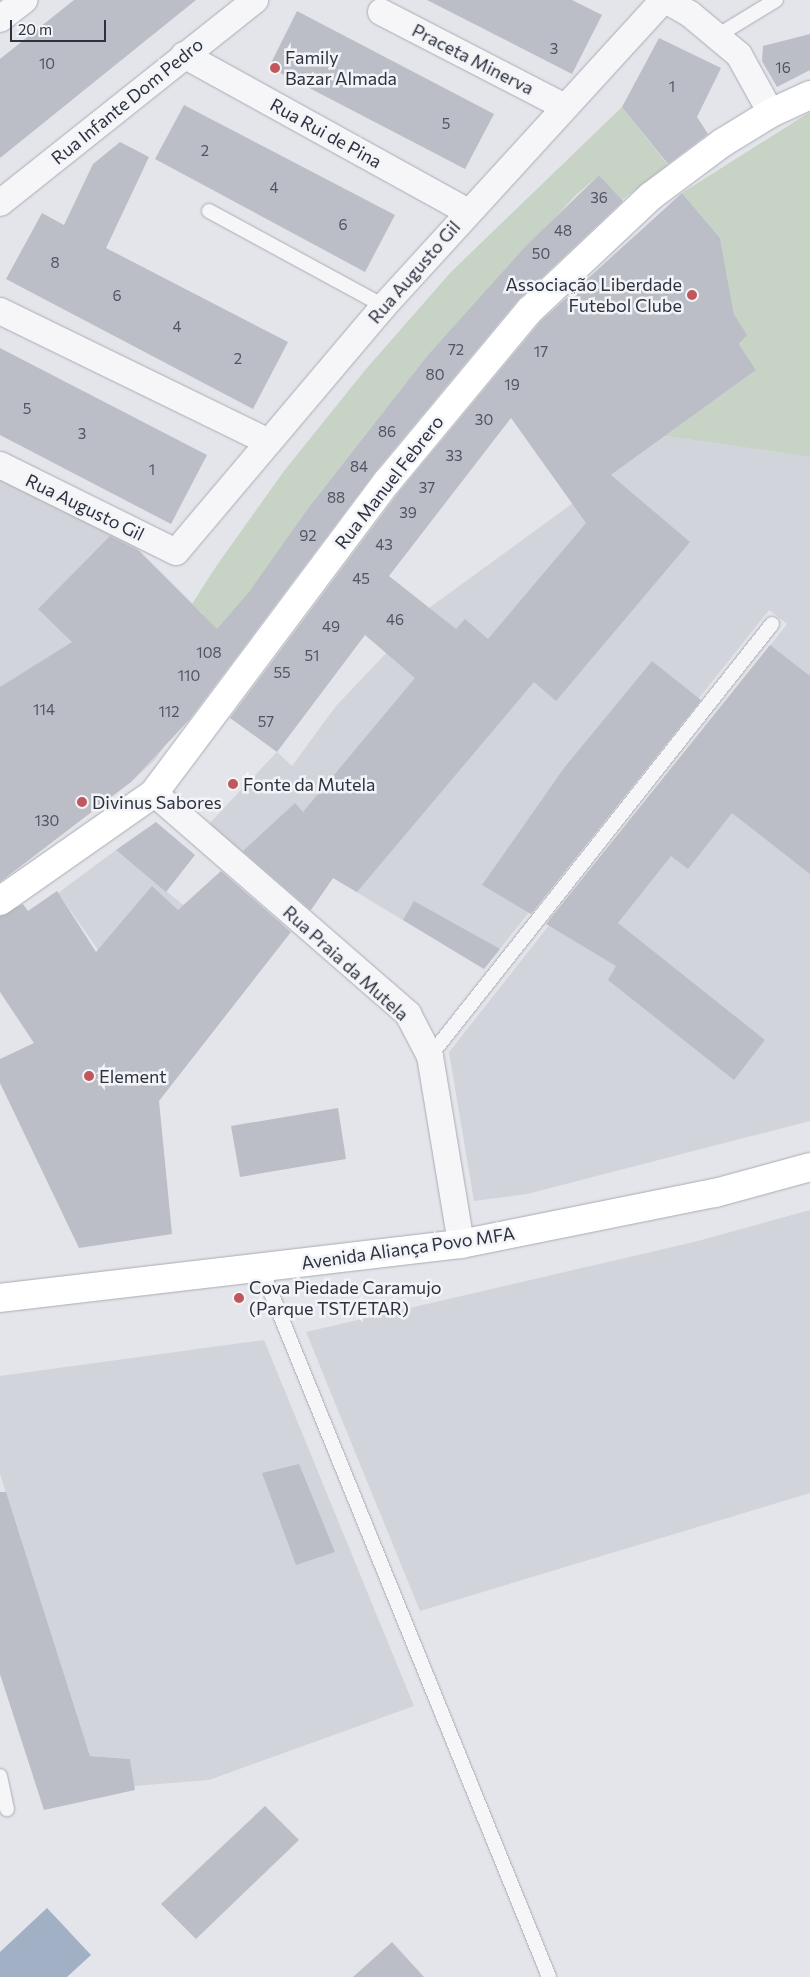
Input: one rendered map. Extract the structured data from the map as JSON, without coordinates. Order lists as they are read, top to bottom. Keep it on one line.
{"streets":{"street":["Praceta Minerva","Rua Infante Dom Pedro","Rua Rui de Pina","Rua Augusto Gil","Rua Manuel Febrero","Rua Praia da Mutela","Avenida Aliança Povo MFA"]},"crossings":[["Praceta Minerva","Rua Augusto Gil"],["Rua Infante Dom Pedro","Rua Rui de Pina"],["Rua Rui de Pina","Rua Augusto Gil"],["Rua Manuel Febrero","Rua Praia da Mutela"],["Rua Praia da Mutela","Avenida Aliança Povo MFA"]],"places":["Family Bazar Almada","Associação Liberdade Futebol Clube","Fonte da Mutela","Divinus Sabores","Element","Cova Piedade Caramujo (Parque TST/ETAR)"],"house_numbers":["3","10","16","1","5","2","4","36","6","48","50","8","6","4","72","17","2","80","19","5","30","86","3","33","84","1","37","88","39","92","43","45","46","49","108","51","55","110","114","112","57","130"],"scale_bar":"20 m"}
